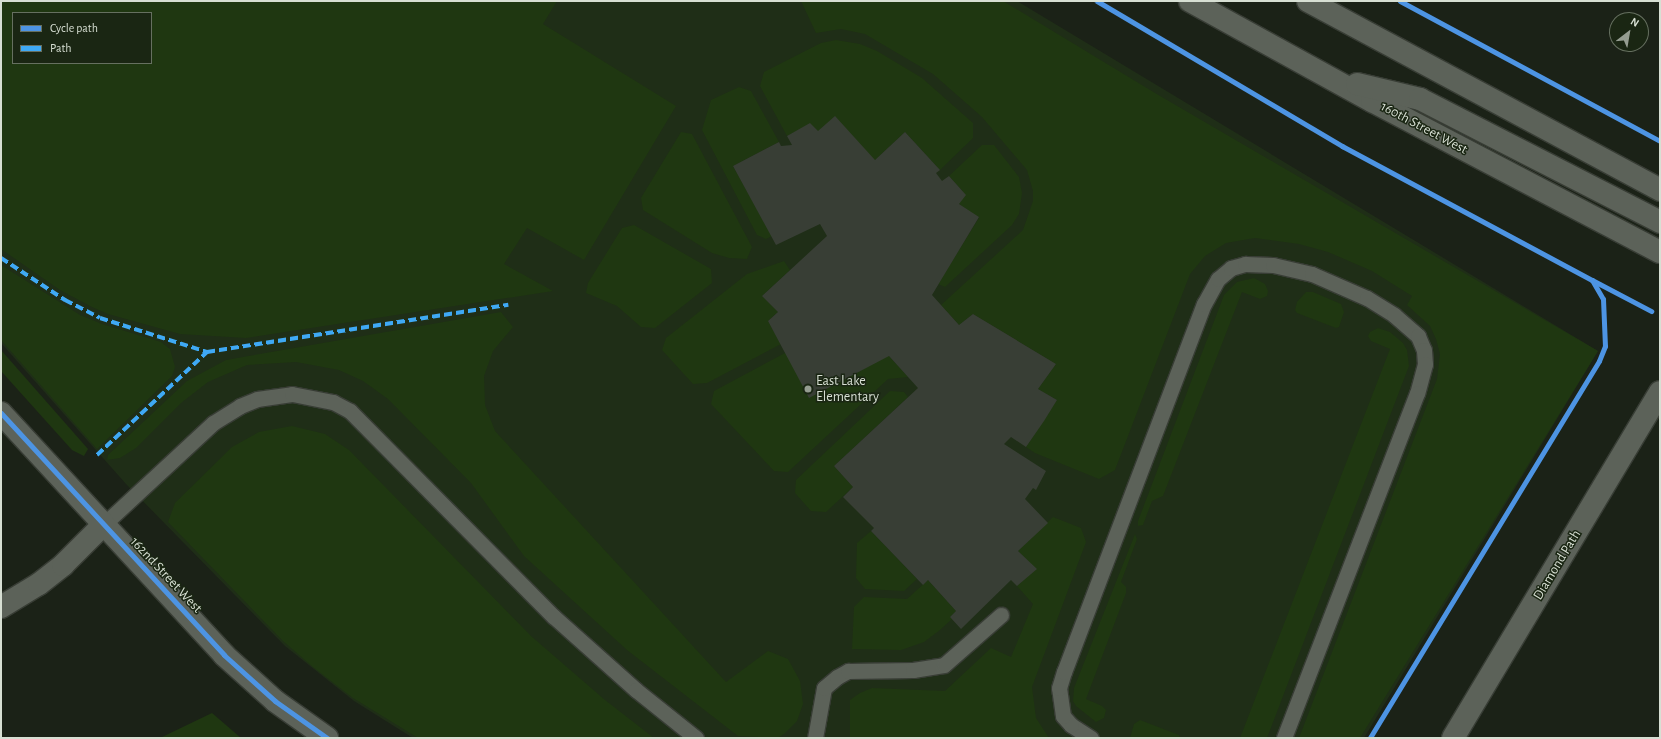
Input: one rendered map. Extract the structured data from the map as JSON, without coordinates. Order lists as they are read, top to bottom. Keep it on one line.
{"streets":{"main road":["160th Street West","Diamond Path","162nd Street West"]},"places":["East Lake Elementary"],"legend":["Cycle path","Path"],"north":"top right"}
